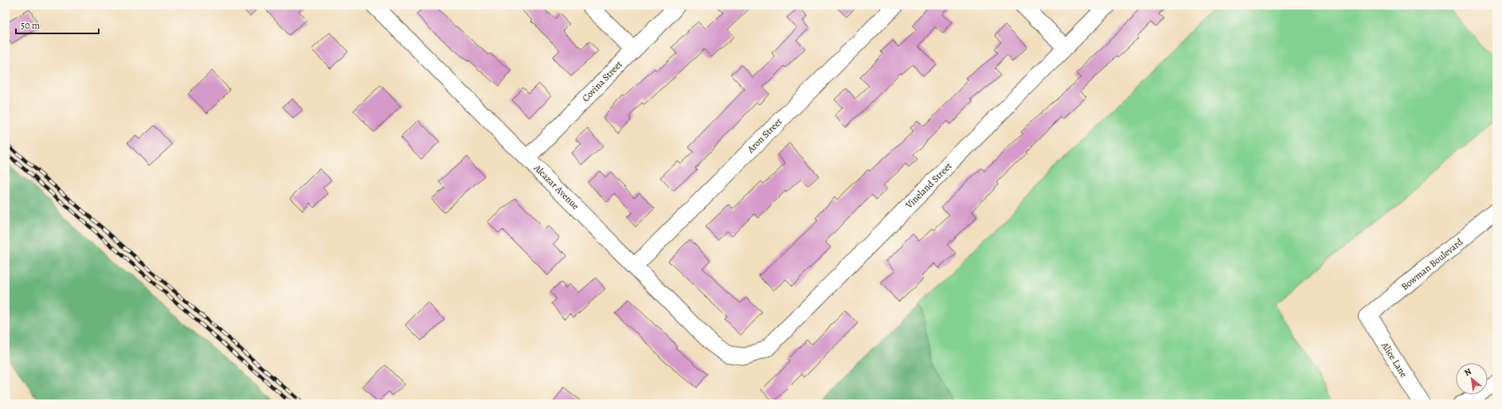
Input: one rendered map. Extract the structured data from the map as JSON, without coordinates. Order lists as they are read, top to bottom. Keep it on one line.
{"streets":{"street":["Covina Street","Aron Street","Vineland Street","Alcazar Avenue","Bowman Boulevard","Alice Lane"]},"crossings":[["Covina Street","Alcazar Avenue"],["Aron Street","Alcazar Avenue"],["Vineland Street","Alcazar Avenue"],["Bowman Boulevard","Alice Lane"]],"scale_bar":"50 m","north":"top left"}
